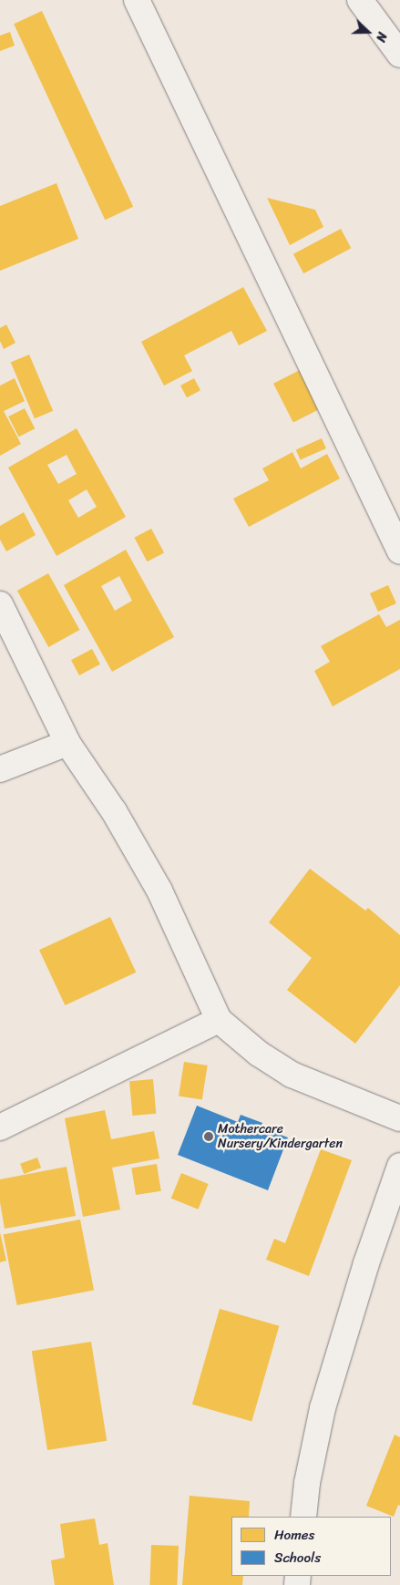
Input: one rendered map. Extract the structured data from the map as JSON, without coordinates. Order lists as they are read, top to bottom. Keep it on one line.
{"places":["Mothercare Nursery/Kindergarten"],"legend":["Homes","Schools"],"north":"right"}
